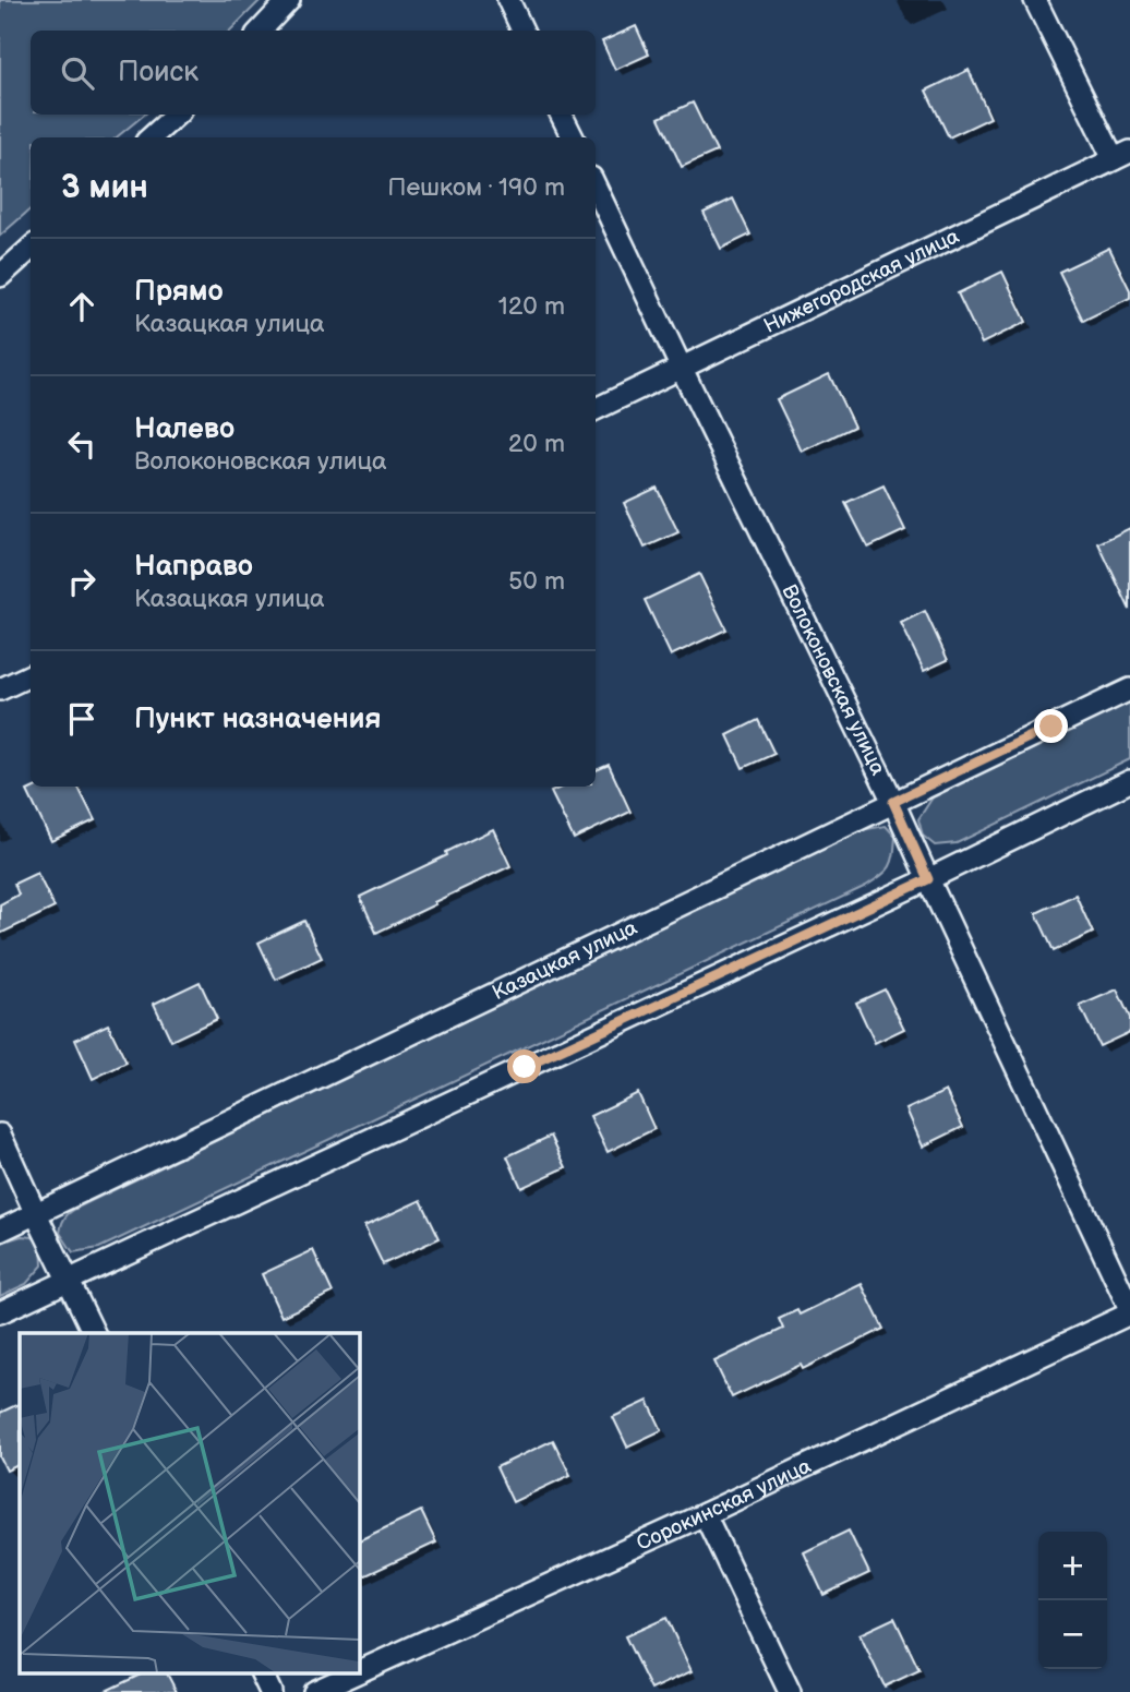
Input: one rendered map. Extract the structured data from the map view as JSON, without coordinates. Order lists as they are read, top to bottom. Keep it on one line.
{"streets":{"street":["Нижегородская улица","Волоконовская улица","Казацкая улица","Сорокинская улица"]},"crossings":[["Нижегородская улица","Волоконовская улица"],["Волоконовская улица","Казацкая улица"],["Волоконовская улица","Сорокинская улица"]],"page":{"search":"Поиск","heading":["3 мин","Пешком · 190 m"],"list":[["Прямо","Казацкая улица","120 m"],["Налево","Волоконовская улица","20 m"],["Направо","Казацкая улица","50 m"],"Пункт назначения"],"map_buttons":["+","−"]}}
